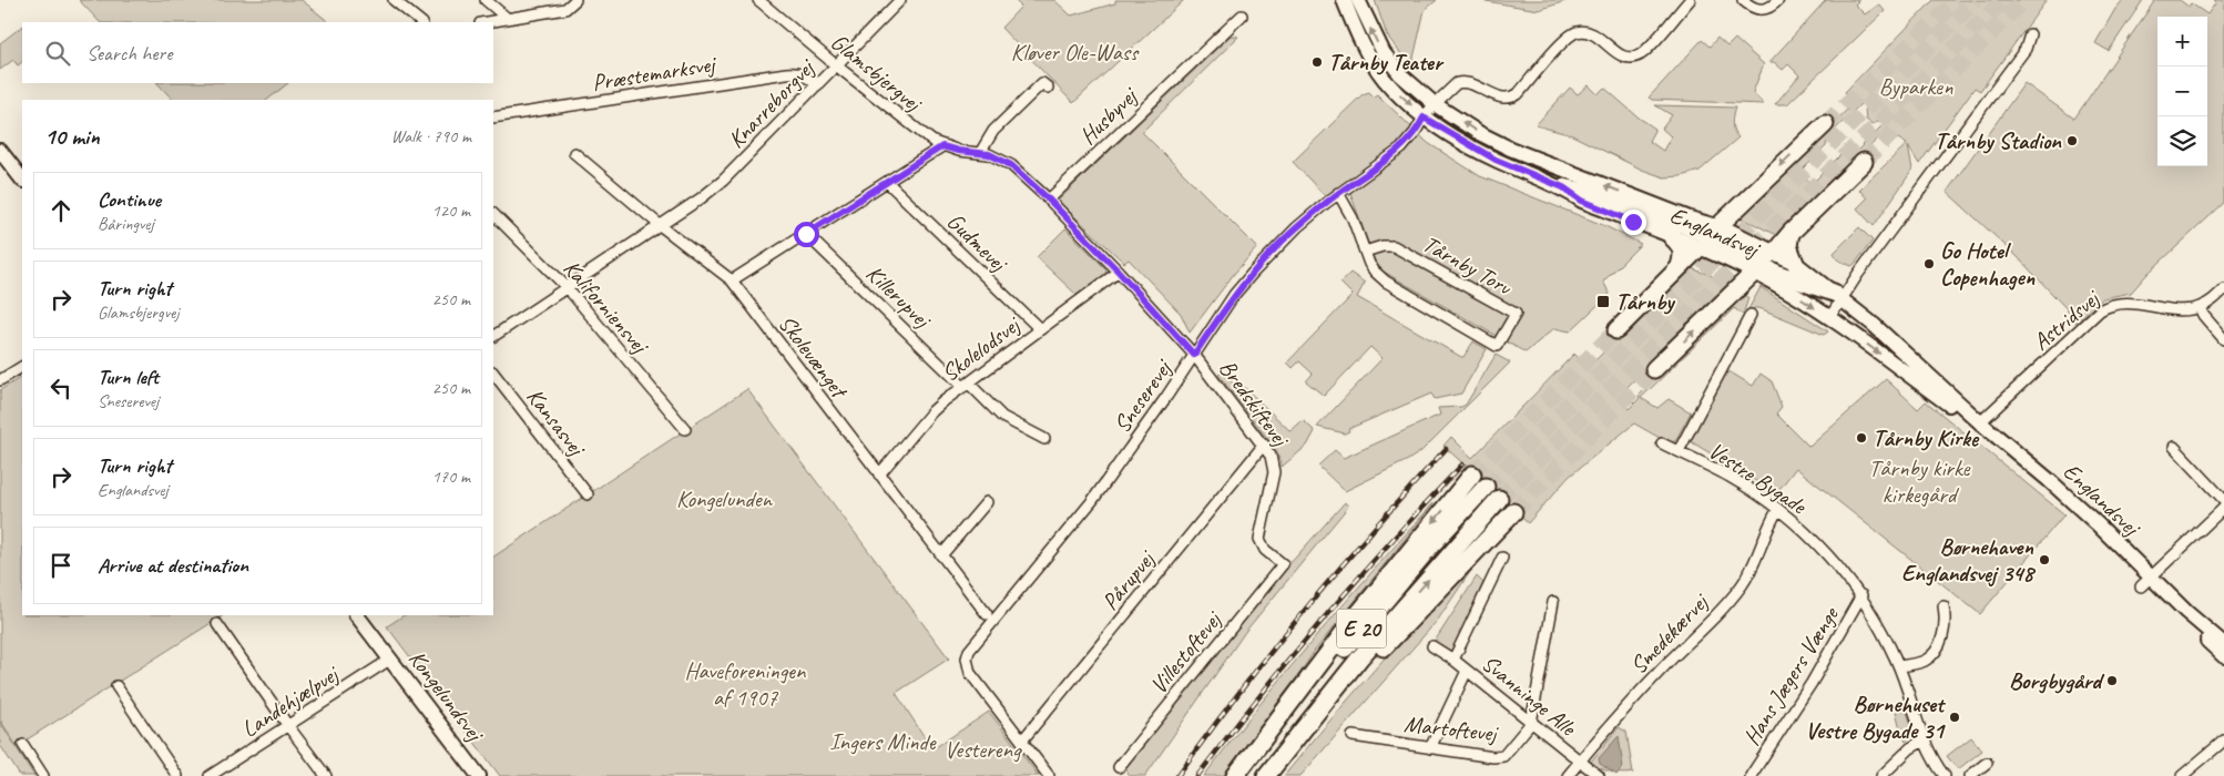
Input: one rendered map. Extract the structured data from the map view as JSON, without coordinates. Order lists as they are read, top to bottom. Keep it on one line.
{"streets":{"highway":["E 20"],"street":["Glamsbjergvej","Præstemarksvej","Knarreborgvej","Husbyvej","Englandsvej","Gudmevej","Tårnby Torv","Killerupvej","Kaliforniensvej","Astridsvej","Skolelodsvej","Skolevænget","Sneserevej","Bredskiftevej","Kansasvej","Vestre Bygade","Pårupvej","Smedekærvej","Villestoftevej","Hans Jægers Vænge","Kongelundsvej","Svanninge Alle","Landehjælpvej","Martoftevej"]},"crossings":[["Glamsbjergvej","Knarreborgvej"],["Glamsbjergvej","Husbyvej"],["Glamsbjergvej","Skolelodsvej"],["Glamsbjergvej","Sneserevej"],["Glamsbjergvej","Bredskiftevej"],["Præstemarksvej","Knarreborgvej"],["Knarreborgvej","Kaliforniensvej"],["Knarreborgvej","Skolevænget"],["Englandsvej","Astridsvej"],["Englandsvej","Sneserevej"],["Gudmevej","Skolelodsvej"],["Tårnby Torv","Sneserevej"],["Killerupvej","Skolelodsvej"],["Skolelodsvej","Skolevænget"],["Sneserevej","Bredskiftevej"],["Sneserevej","Pårupvej"],["Bredskiftevej","Pårupvej"],["Bredskiftevej","Villestoftevej"],["Vestre Bygade","Smedekærvej"],["Vestre Bygade","Hans Jægers Vænge"],["Smedekærvej","Svanninge Alle"],["Kongelundsvej","Landehjælpvej"],["Svanninge Alle","Martoftevej"]],"parks":["Kløver Ole-Wass","Byparken","Tårnby kirke kirkegård","Kongelunden","Haveforeningen af 1907","Ingers Minde","Vestereng"],"places":{"other":["Tårnby Teater","Tårnby Stadion","Go Hotel Copenhagen","Tårnby Kirke","Børnehaven Englandsvej 348","Borgbygård","Børnehuset Vestre Bygade 31"],"transit":["Tårnby"]},"page":{"map_buttons":["+","−"],"search":"Search here","heading":["10 min","Walk · 790 m"],"list":[["Continue","Båringvej","120 m"],["Turn right","Glamsbjergvej","250 m"],["Turn left","Sneserevej","250 m"],["Turn right","Englandsvej","170 m"],"Arrive at destination"]}}
